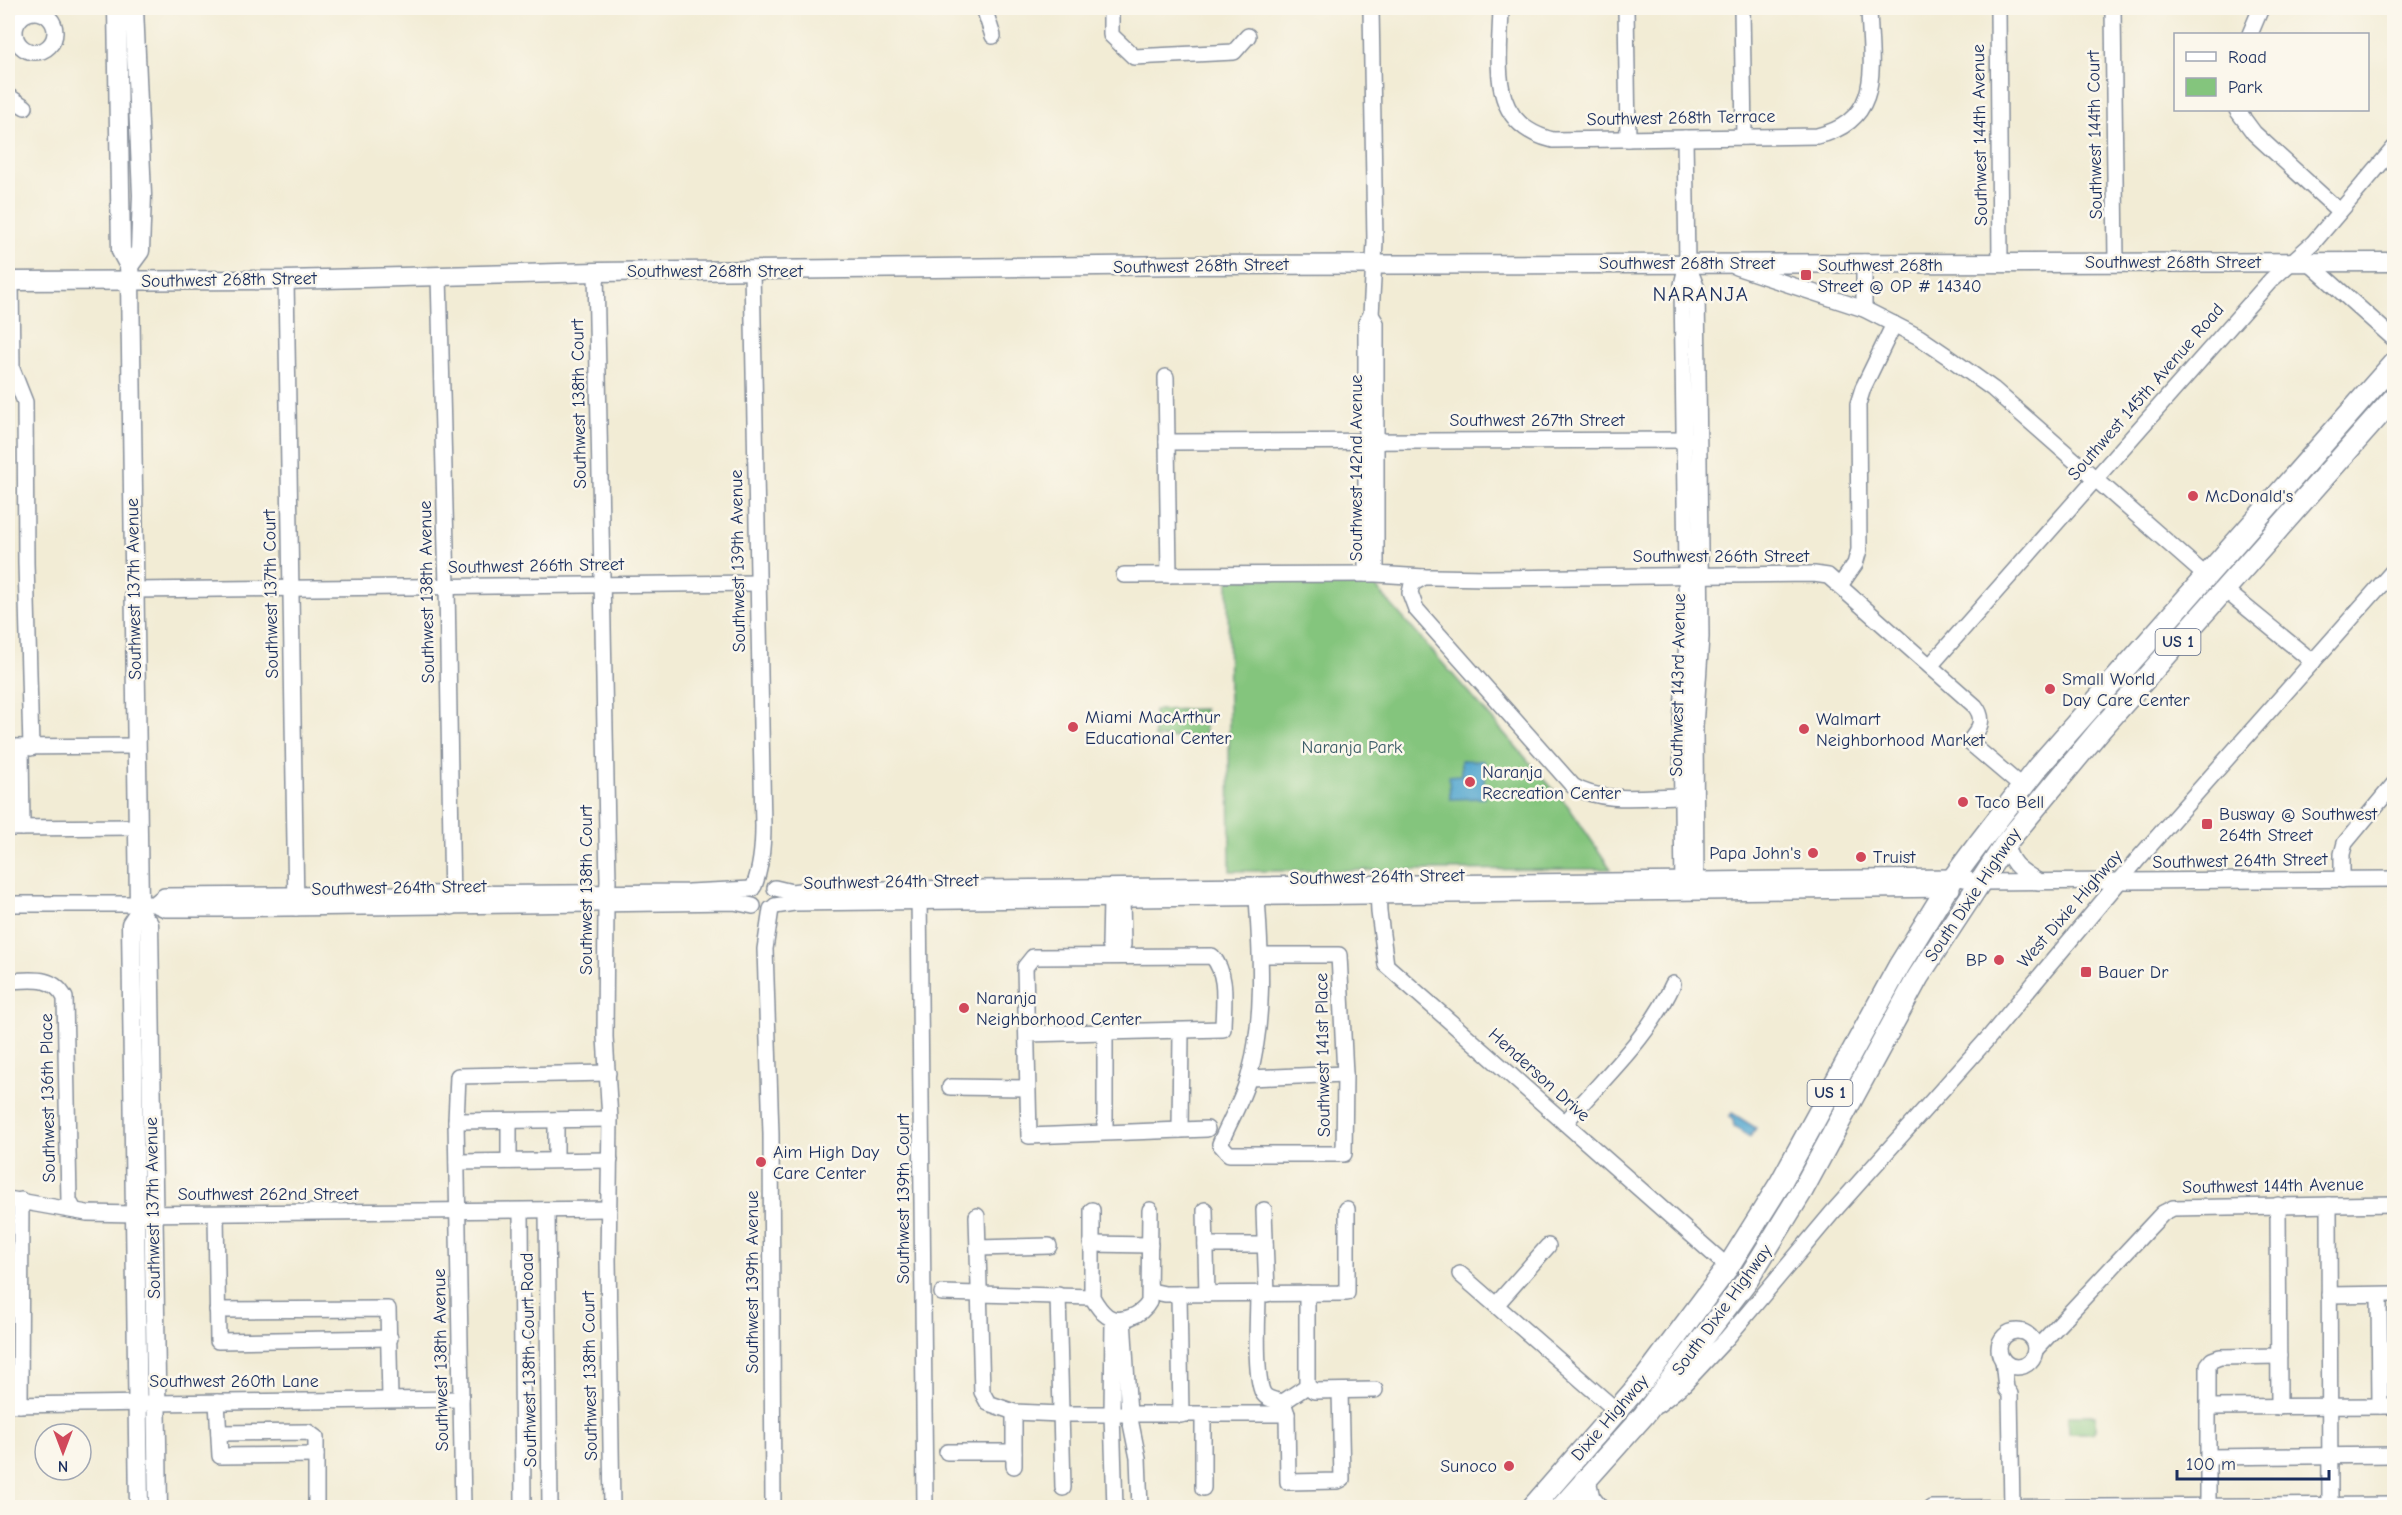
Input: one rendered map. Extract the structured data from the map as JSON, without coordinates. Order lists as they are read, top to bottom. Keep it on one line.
{"streets":{"highway":["US 1","South Dixie Highway","Dixie Highway"],"main road":["Southwest 268th Street","Southwest 137th Avenue"],"street":["Southwest 268th Terrace","Southwest 144th Avenue","Southwest 144th Court","Southwest 145th Avenue Road","Southwest 138th Court","Southwest 267th Street","Southwest 142nd Avenue","Southwest 266th Street","Southwest 139th Avenue","Southwest 138th Avenue","Southwest 137th Court","Southwest 143rd Avenue","Southwest 264th Street","West Dixie Highway","Southwest 141st Place","Henderson Drive","Southwest 136th Place","Southwest 262nd Street","Southwest 139th Court","Southwest 138th Court Road","Southwest 260th Lane"]},"crossings":[["Southwest 268th Terrace","Southwest 143rd Avenue"],["Southwest 144th Avenue","Southwest 268th Street"],["Southwest 144th Court","Southwest 268th Street"],["Southwest 268th Street","Southwest 145th Avenue Road"],["Southwest 268th Street","Southwest 138th Court"],["Southwest 268th Street","Southwest 142nd Avenue"],["Southwest 268th Street","Southwest 139th Avenue"],["Southwest 268th Street","Southwest 137th Avenue"],["Southwest 268th Street","Southwest 138th Avenue"],["Southwest 268th Street","Southwest 137th Court"],["Southwest 268th Street","Southwest 143rd Avenue"],["Southwest 145th Avenue Road","Southwest 266th Street"],["Southwest 138th Court","Southwest 266th Street"],["Southwest 138th Court","Southwest 138th Avenue"],["Southwest 138th Court","Southwest 264th Street"],["Southwest 138th Court","Southwest 262nd Street"],["Southwest 267th Street","Southwest 142nd Avenue"],["Southwest 267th Street","Southwest 143rd Avenue"],["Southwest 142nd Avenue","Southwest 266th Street"],["Southwest 266th Street","Southwest 139th Avenue"],["Southwest 266th Street","Southwest 137th Avenue"],["Southwest 266th Street","Southwest 138th Avenue"],["Southwest 266th Street","Southwest 137th Court"],["Southwest 266th Street","Southwest 143rd Avenue"],["Southwest 266th Street","South Dixie Highway"],["Southwest 139th Avenue","Southwest 264th Street"],["Southwest 137th Avenue","Southwest 264th Street"],["Southwest 137th Avenue","Southwest 262nd Street"],["Southwest 137th Avenue","Southwest 260th Lane"],["Southwest 138th Avenue","Southwest 264th Street"],["Southwest 138th Avenue","Southwest 262nd Street"],["Southwest 138th Avenue","Southwest 260th Lane"],["Southwest 137th Court","Southwest 264th Street"],["Southwest 143rd Avenue","Southwest 264th Street"],["Southwest 264th Street","South Dixie Highway"],["Southwest 264th Street","West Dixie Highway"],["Southwest 264th Street","Henderson Drive"],["Southwest 264th Street","Southwest 139th Court"],["South Dixie Highway","West Dixie Highway"],["South Dixie Highway","Henderson Drive"],["South Dixie Highway","Dixie Highway"],["West Dixie Highway","Dixie Highway"],["Henderson Drive","Dixie Highway"],["Southwest 136th Place","Southwest 262nd Street"],["Southwest 262nd Street","Southwest 138th Court Road"]],"districts":["NARANJA"],"parks":["Naranja Park"],"places":{"transit":["Southwest 268th Street @ OP # 14340","Busway @ Southwest 264th Street","Bauer Dr"],"other":["McDonald's","Small World Day Care Center","Miami MacArthur Educational Center","Walmart Neighborhood Market","Naranja Recreation Center","Taco Bell","Papa John's","Truist","BP","Naranja Neighborhood Center","Aim High Day Care Center","Sunoco"]},"legend":["Road","Park"],"scale_bar":"100 m","north":"bottom"}
